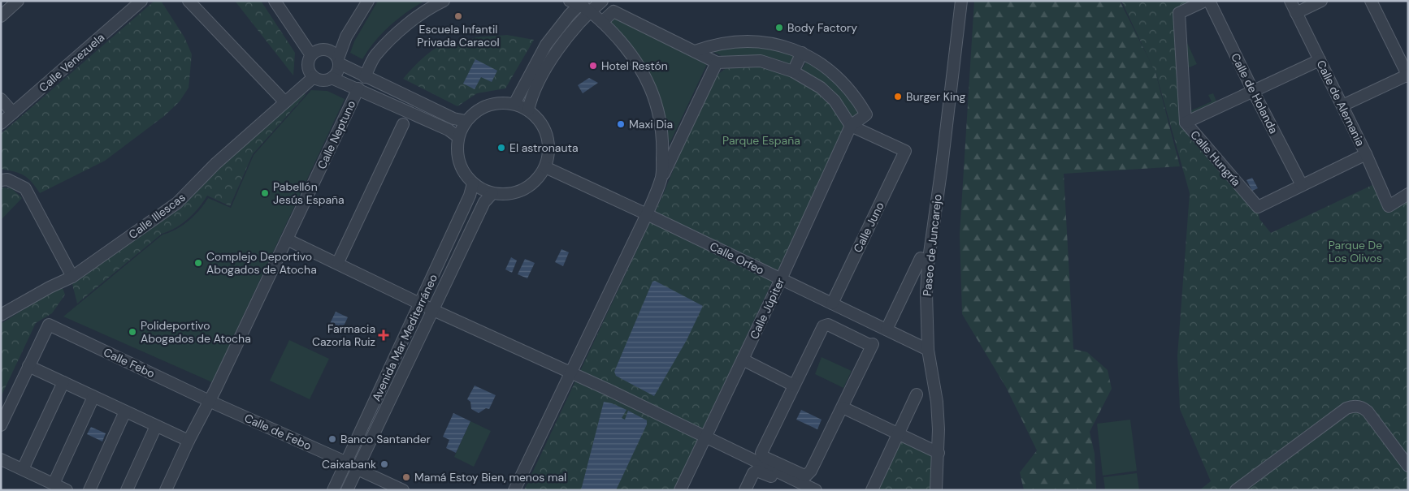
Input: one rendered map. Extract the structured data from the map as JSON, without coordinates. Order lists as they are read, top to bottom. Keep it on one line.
{"streets":{"street":["Calle Venezuela","Calle de Holanda","Calle de Alemania","Calle Neptuno","Calle Hungría","Calle Illescas","Calle Juno","Paseo de Juncarejo","Calle Orfeo","Calle Júpiter","Avenida Mar Mediterráneo","Calle Febo","Calle de Febo"]},"crossings":[["Calle de Holanda","Calle Hungría"],["Calle de Alemania","Calle Hungría"],["Calle Neptuno","Calle Febo"],["Calle Neptuno","Calle de Febo"],["Calle Juno","Calle Orfeo"],["Calle Juno","Calle Júpiter"],["Paseo de Juncarejo","Calle Orfeo"],["Calle Orfeo","Calle Júpiter"],["Calle Orfeo","Avenida Mar Mediterráneo"],["Avenida Mar Mediterráneo","Calle de Febo"],["Calle Febo","Calle de Febo"]],"parks":["Parque España","Parque De Los Olivos"],"places":{"other":["Escuela Infantil Privada Caracol","Body Factory","Hotel Restón","Burger King","Maxi Dia","El astronauta","Pabellón Jesús España","Complejo Deportivo Abogados de Atocha","Polideportivo Abogados de Atocha","Banco Santander","Caixabank","Mamá Estoy Bien, menos mal"],"health":["Farmacia Cazorla Ruiz"]}}
